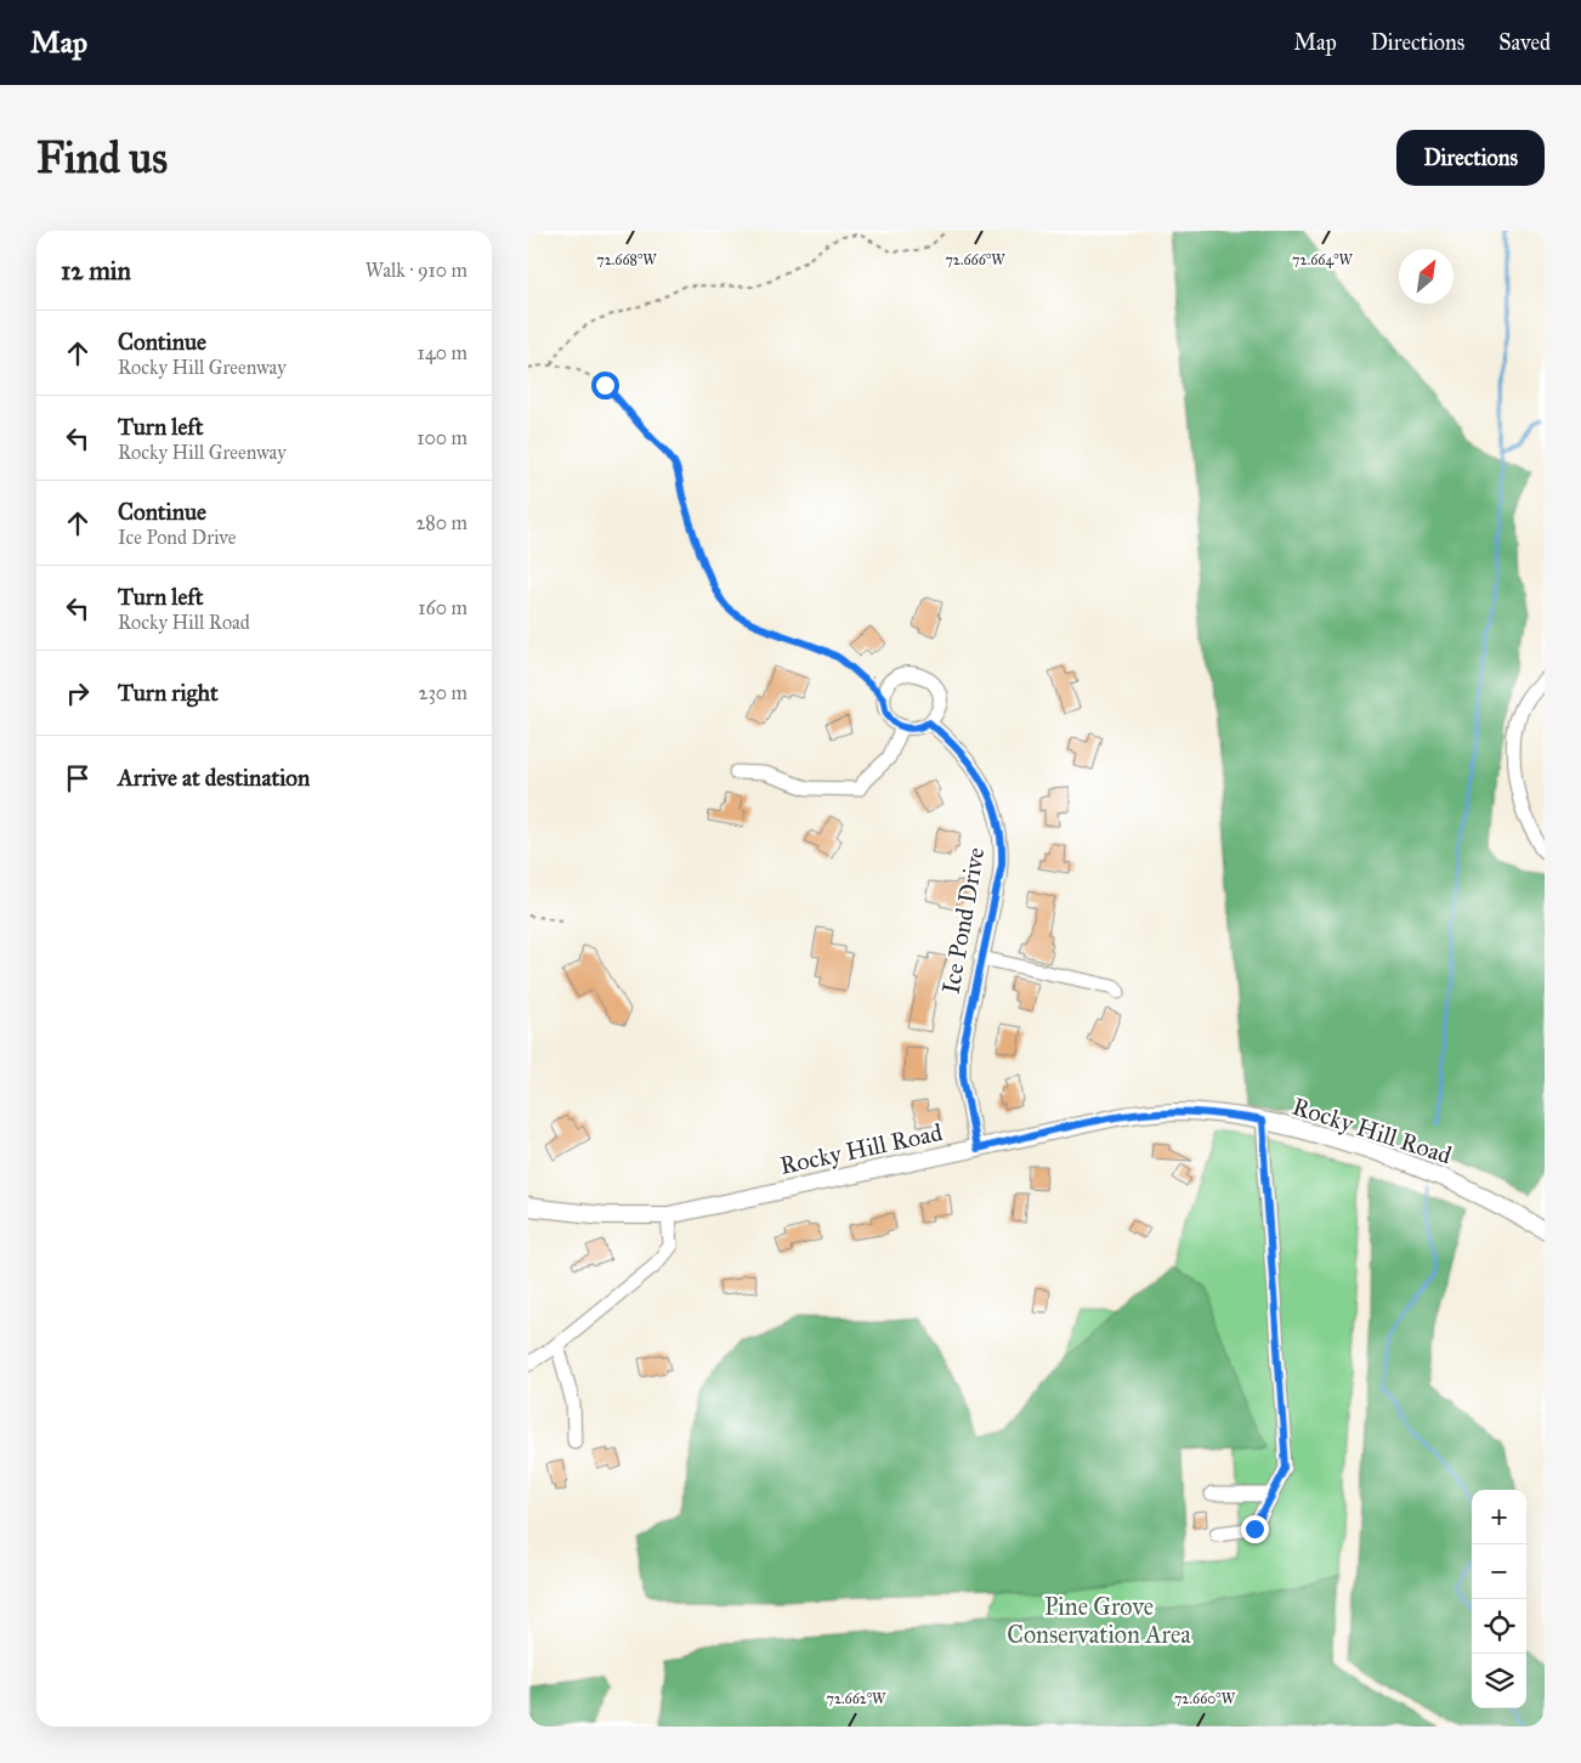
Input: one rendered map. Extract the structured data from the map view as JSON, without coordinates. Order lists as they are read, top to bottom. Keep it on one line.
{"streets":{"main road":["Rocky Hill Road"],"street":["Ice Pond Drive"]},"crossings":[["Ice Pond Drive","Rocky Hill Road"]],"parks":["Pine Grove Conservation Area"],"north":"top right","page":{"header":"Map","nav":["Map","Directions","Saved"],"buttons":"Directions","title":"Find us","heading":["12 min","Walk · 910 m"],"list":[["Continue","Rocky Hill Greenway","140 m"],["Turn left","Rocky Hill Greenway","100 m"],["Continue","Ice Pond Drive","280 m"],["Turn left","Rocky Hill Road","160 m"],["Turn right","230 m"],"Arrive at destination"],"map_buttons":["+","−"]},"coordinates":["72.668°W","72.666°W","72.664°W","72.662°W","72.660°W"]}
